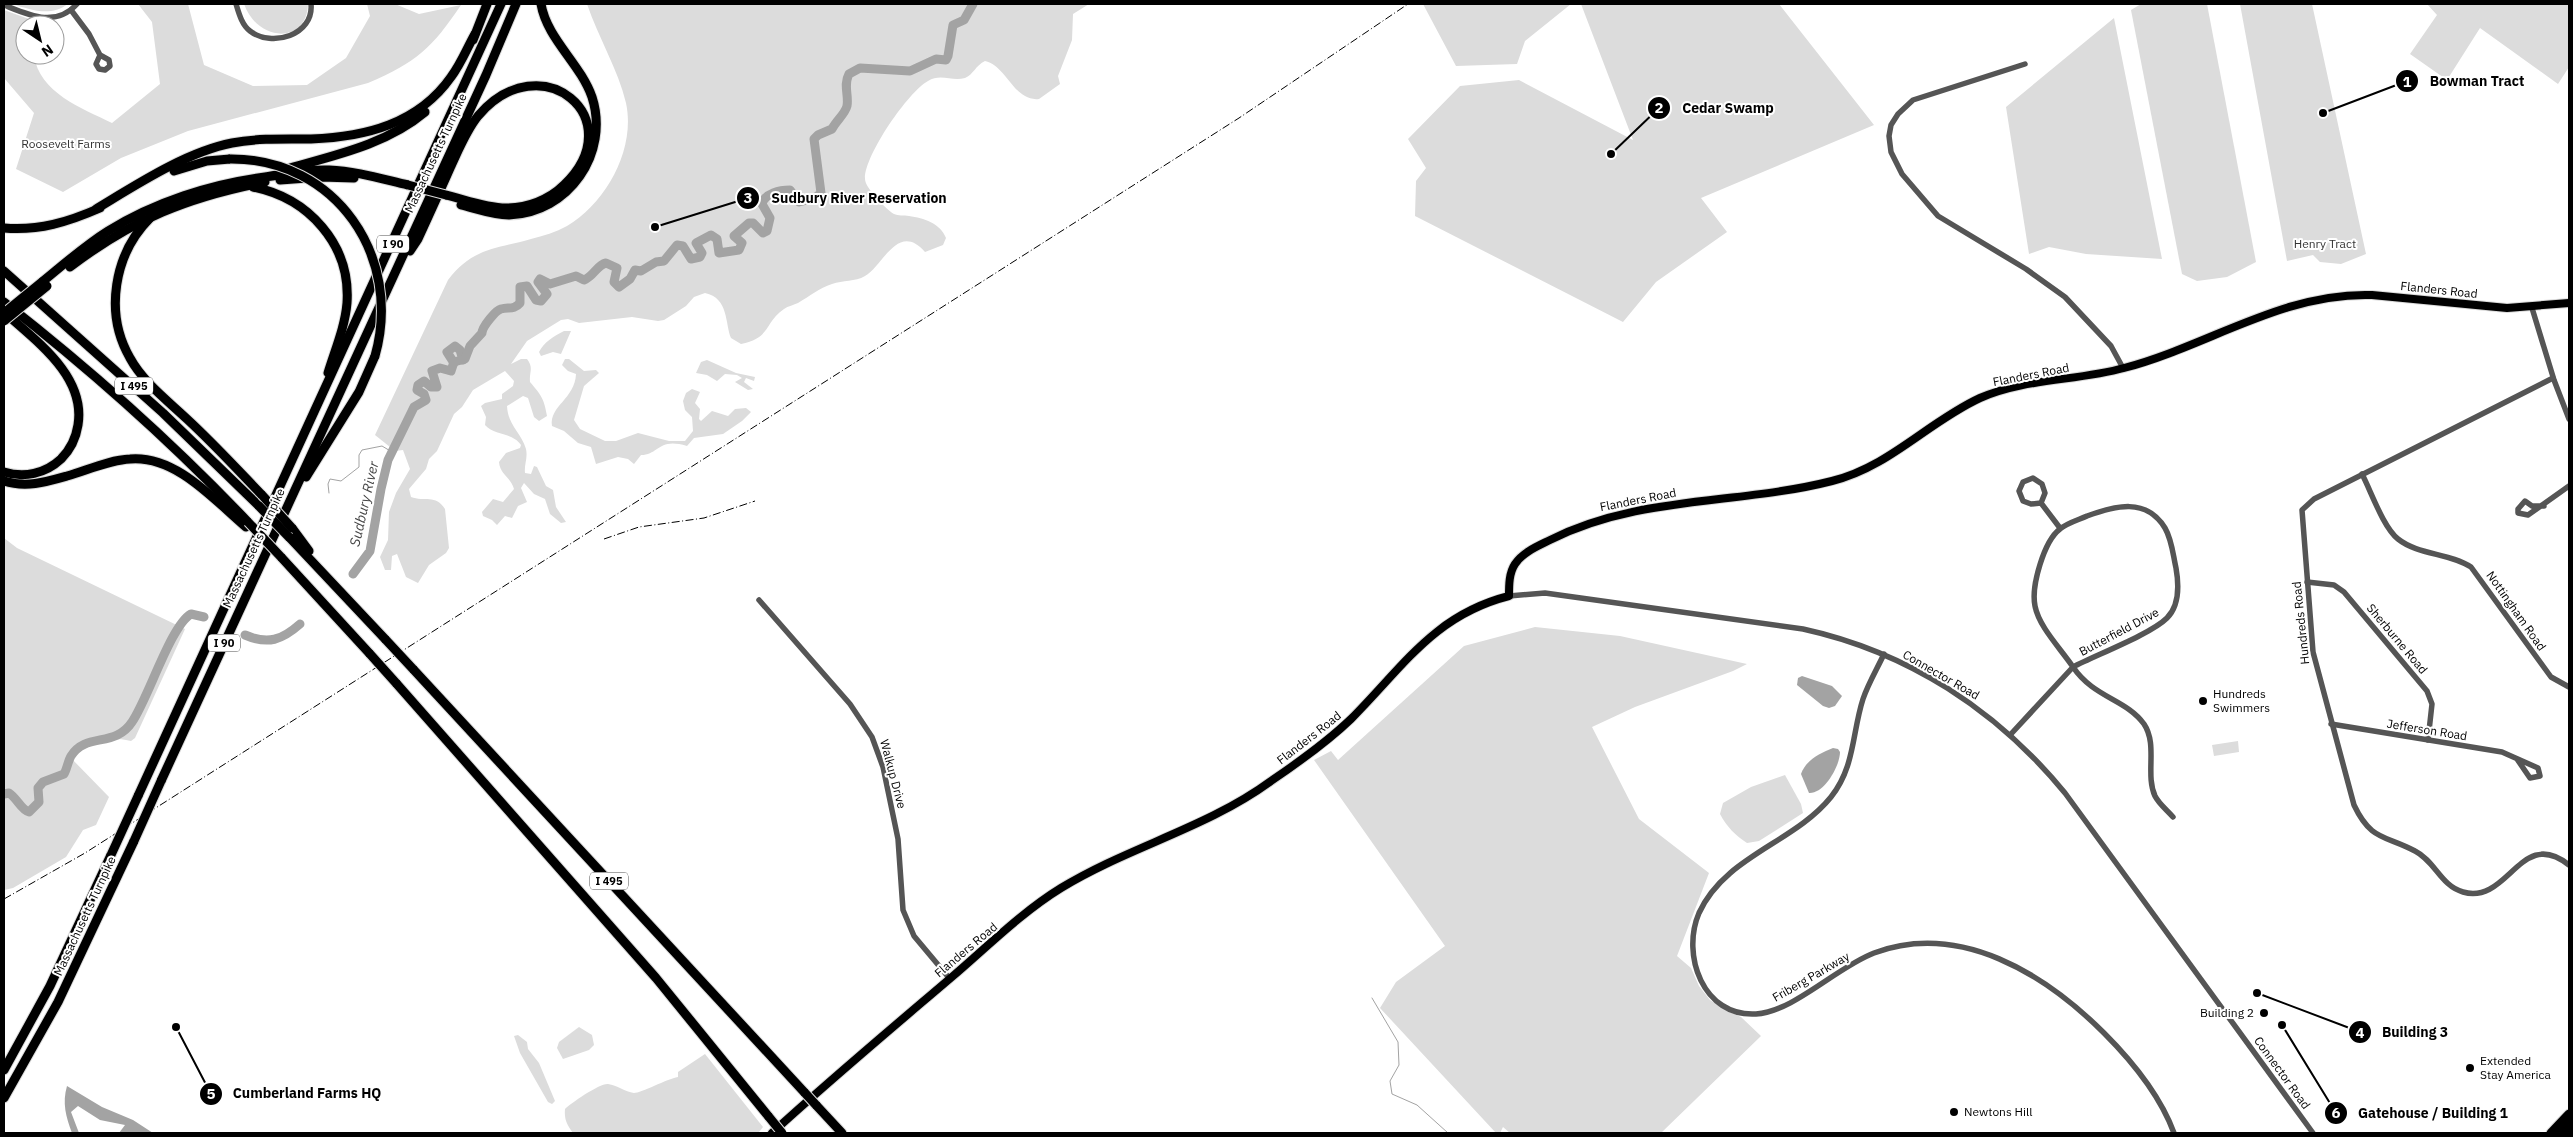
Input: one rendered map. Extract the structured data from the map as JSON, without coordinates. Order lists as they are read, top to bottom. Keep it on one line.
{"streets":{"highway":["Massachusetts Turnpike","I 90","I 495"],"main road":["Flanders Road"],"street":["Nottingham Road","Hundreds Road","Butterfield Drive","Sherburne Road","Connector Road","Jefferson Road","Walkup Drive","Friberg Parkway"]},"crossings":[["Flanders Road","Connector Road"],["Flanders Road","Walkup Drive"],["Nottingham Road","Hundreds Road"],["Hundreds Road","Sherburne Road"],["Hundreds Road","Jefferson Road"],["Butterfield Drive","Connector Road"],["Sherburne Road","Jefferson Road"],["Connector Road","Friberg Parkway"]],"water":["Sudbury River"],"parks":["Roosevelt Farms","Henry Tract"],"places":["Bowman Tract","Cedar Swamp","Sudbury River Reservation","Hundreds Swimmers","Building 3","Building 2","Gatehouse / Building 1","Cumberland Farms HQ","Extended Stay America","Newtons Hill"],"north":"bottom right"}
